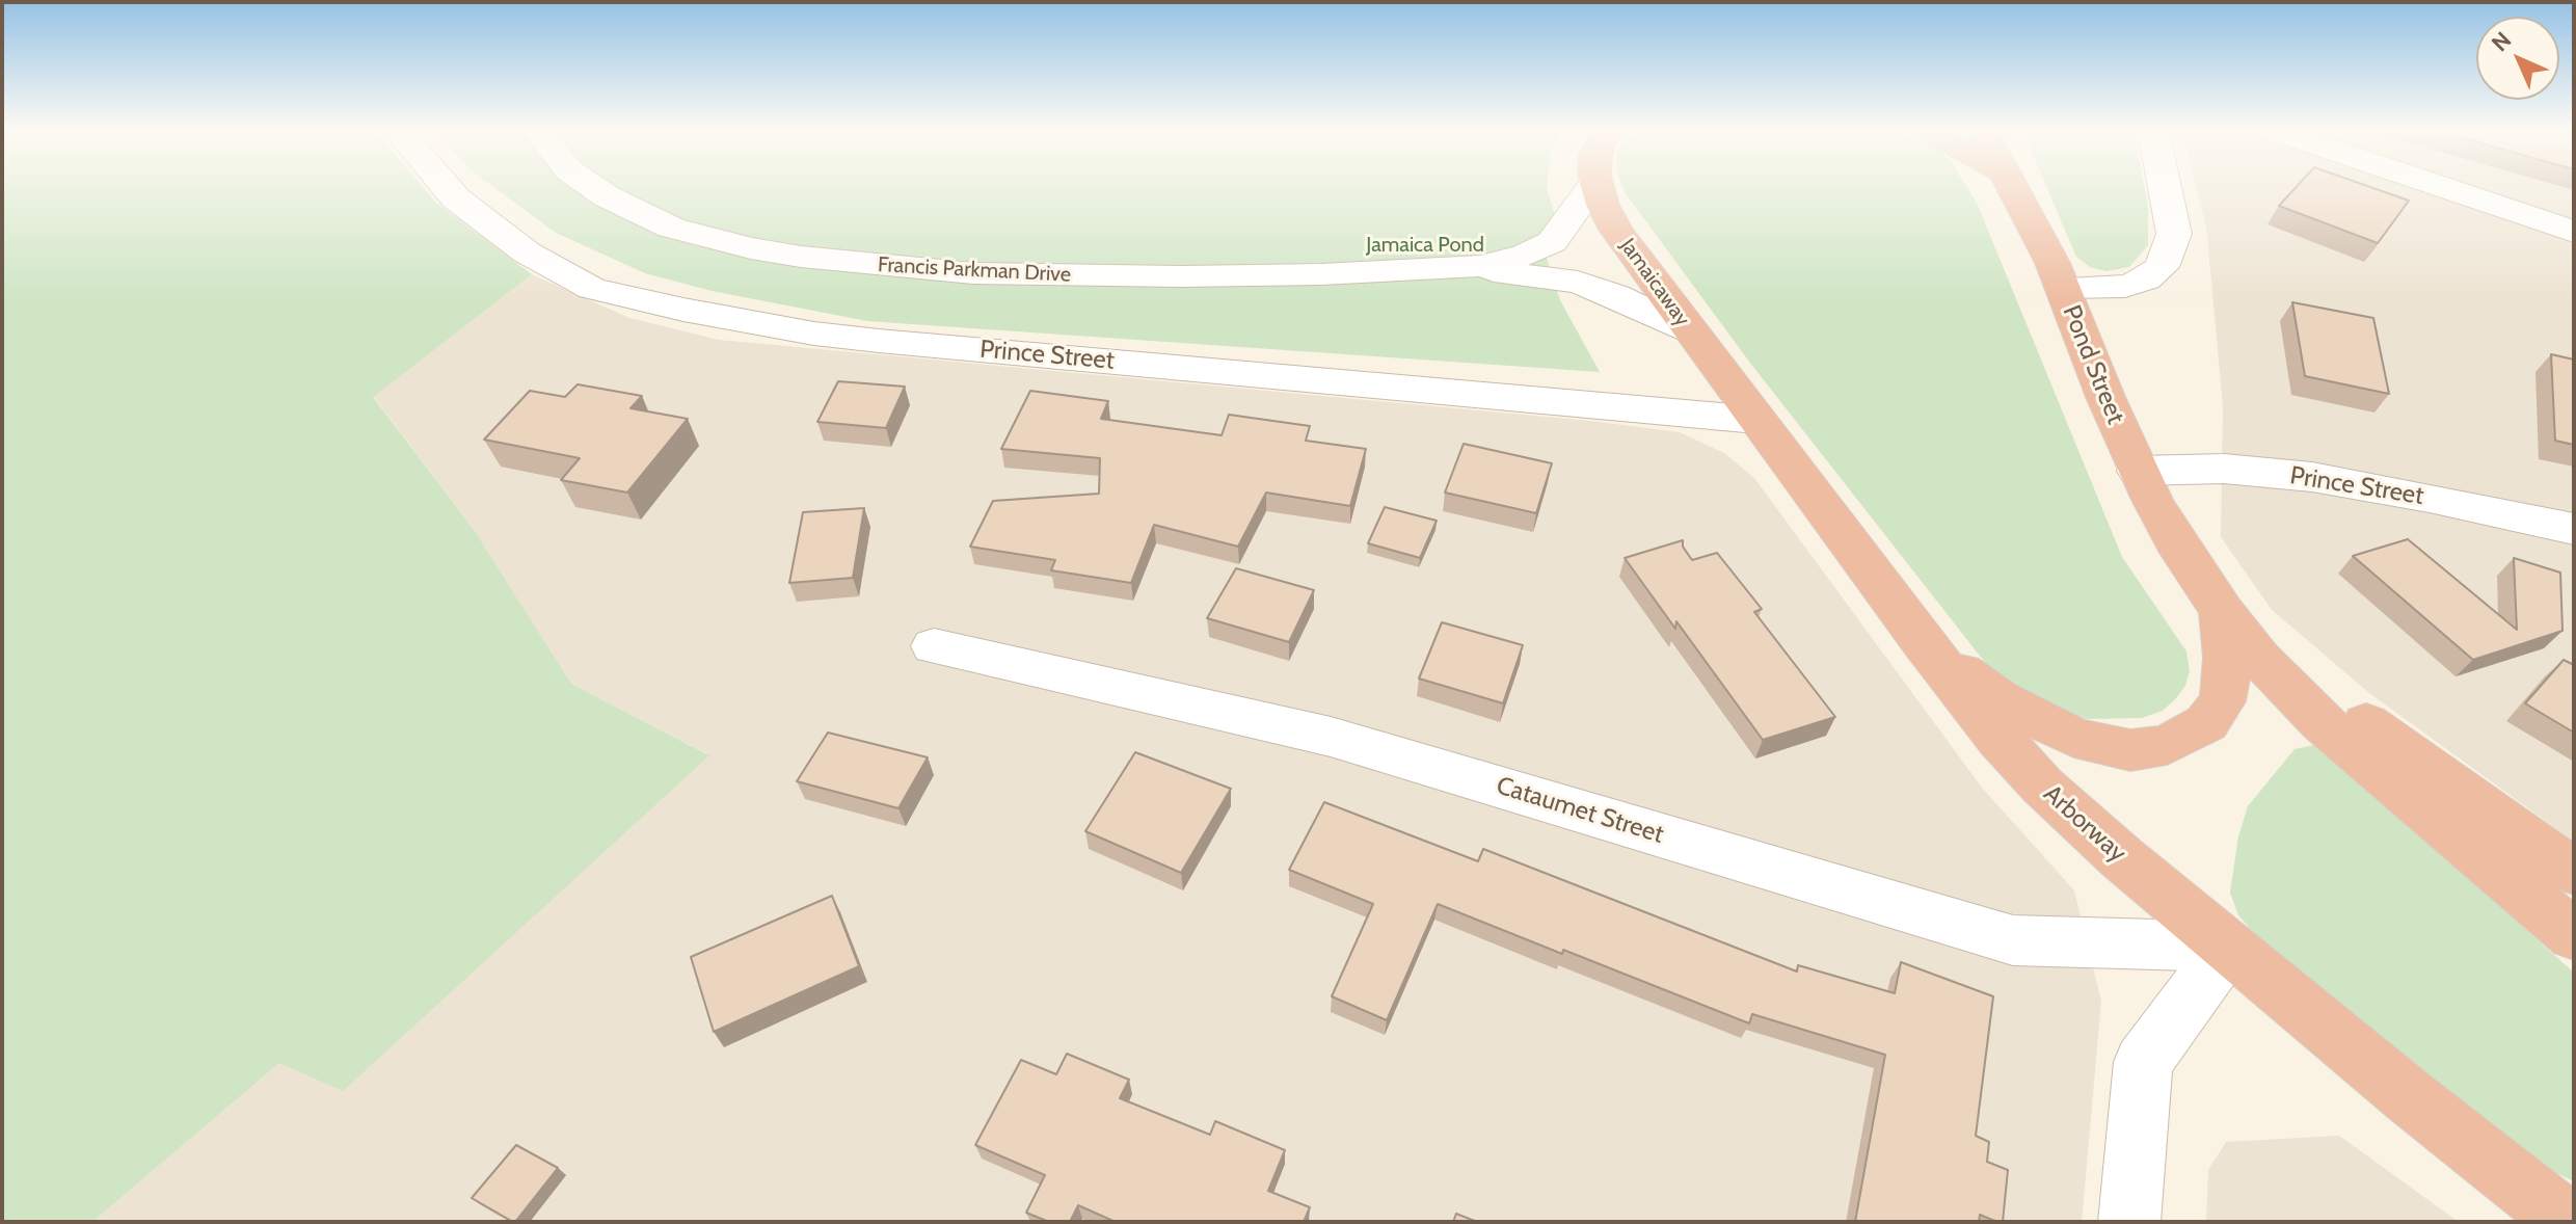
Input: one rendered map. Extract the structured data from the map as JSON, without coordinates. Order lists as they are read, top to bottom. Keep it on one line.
{"streets":{"highway":["Jamaicaway","Pond Street","Arborway"],"main road":["Francis Parkman Drive","Prince Street","Cataumet Street"]},"crossings":[["Francis Parkman Drive","Jamaicaway"],["Jamaicaway","Prince Street"],["Jamaicaway","Arborway"],["Prince Street","Pond Street"],["Prince Street","Arborway"],["Cataumet Street","Arborway"]],"parks":["Jamaica Pond"],"north":"top left"}
